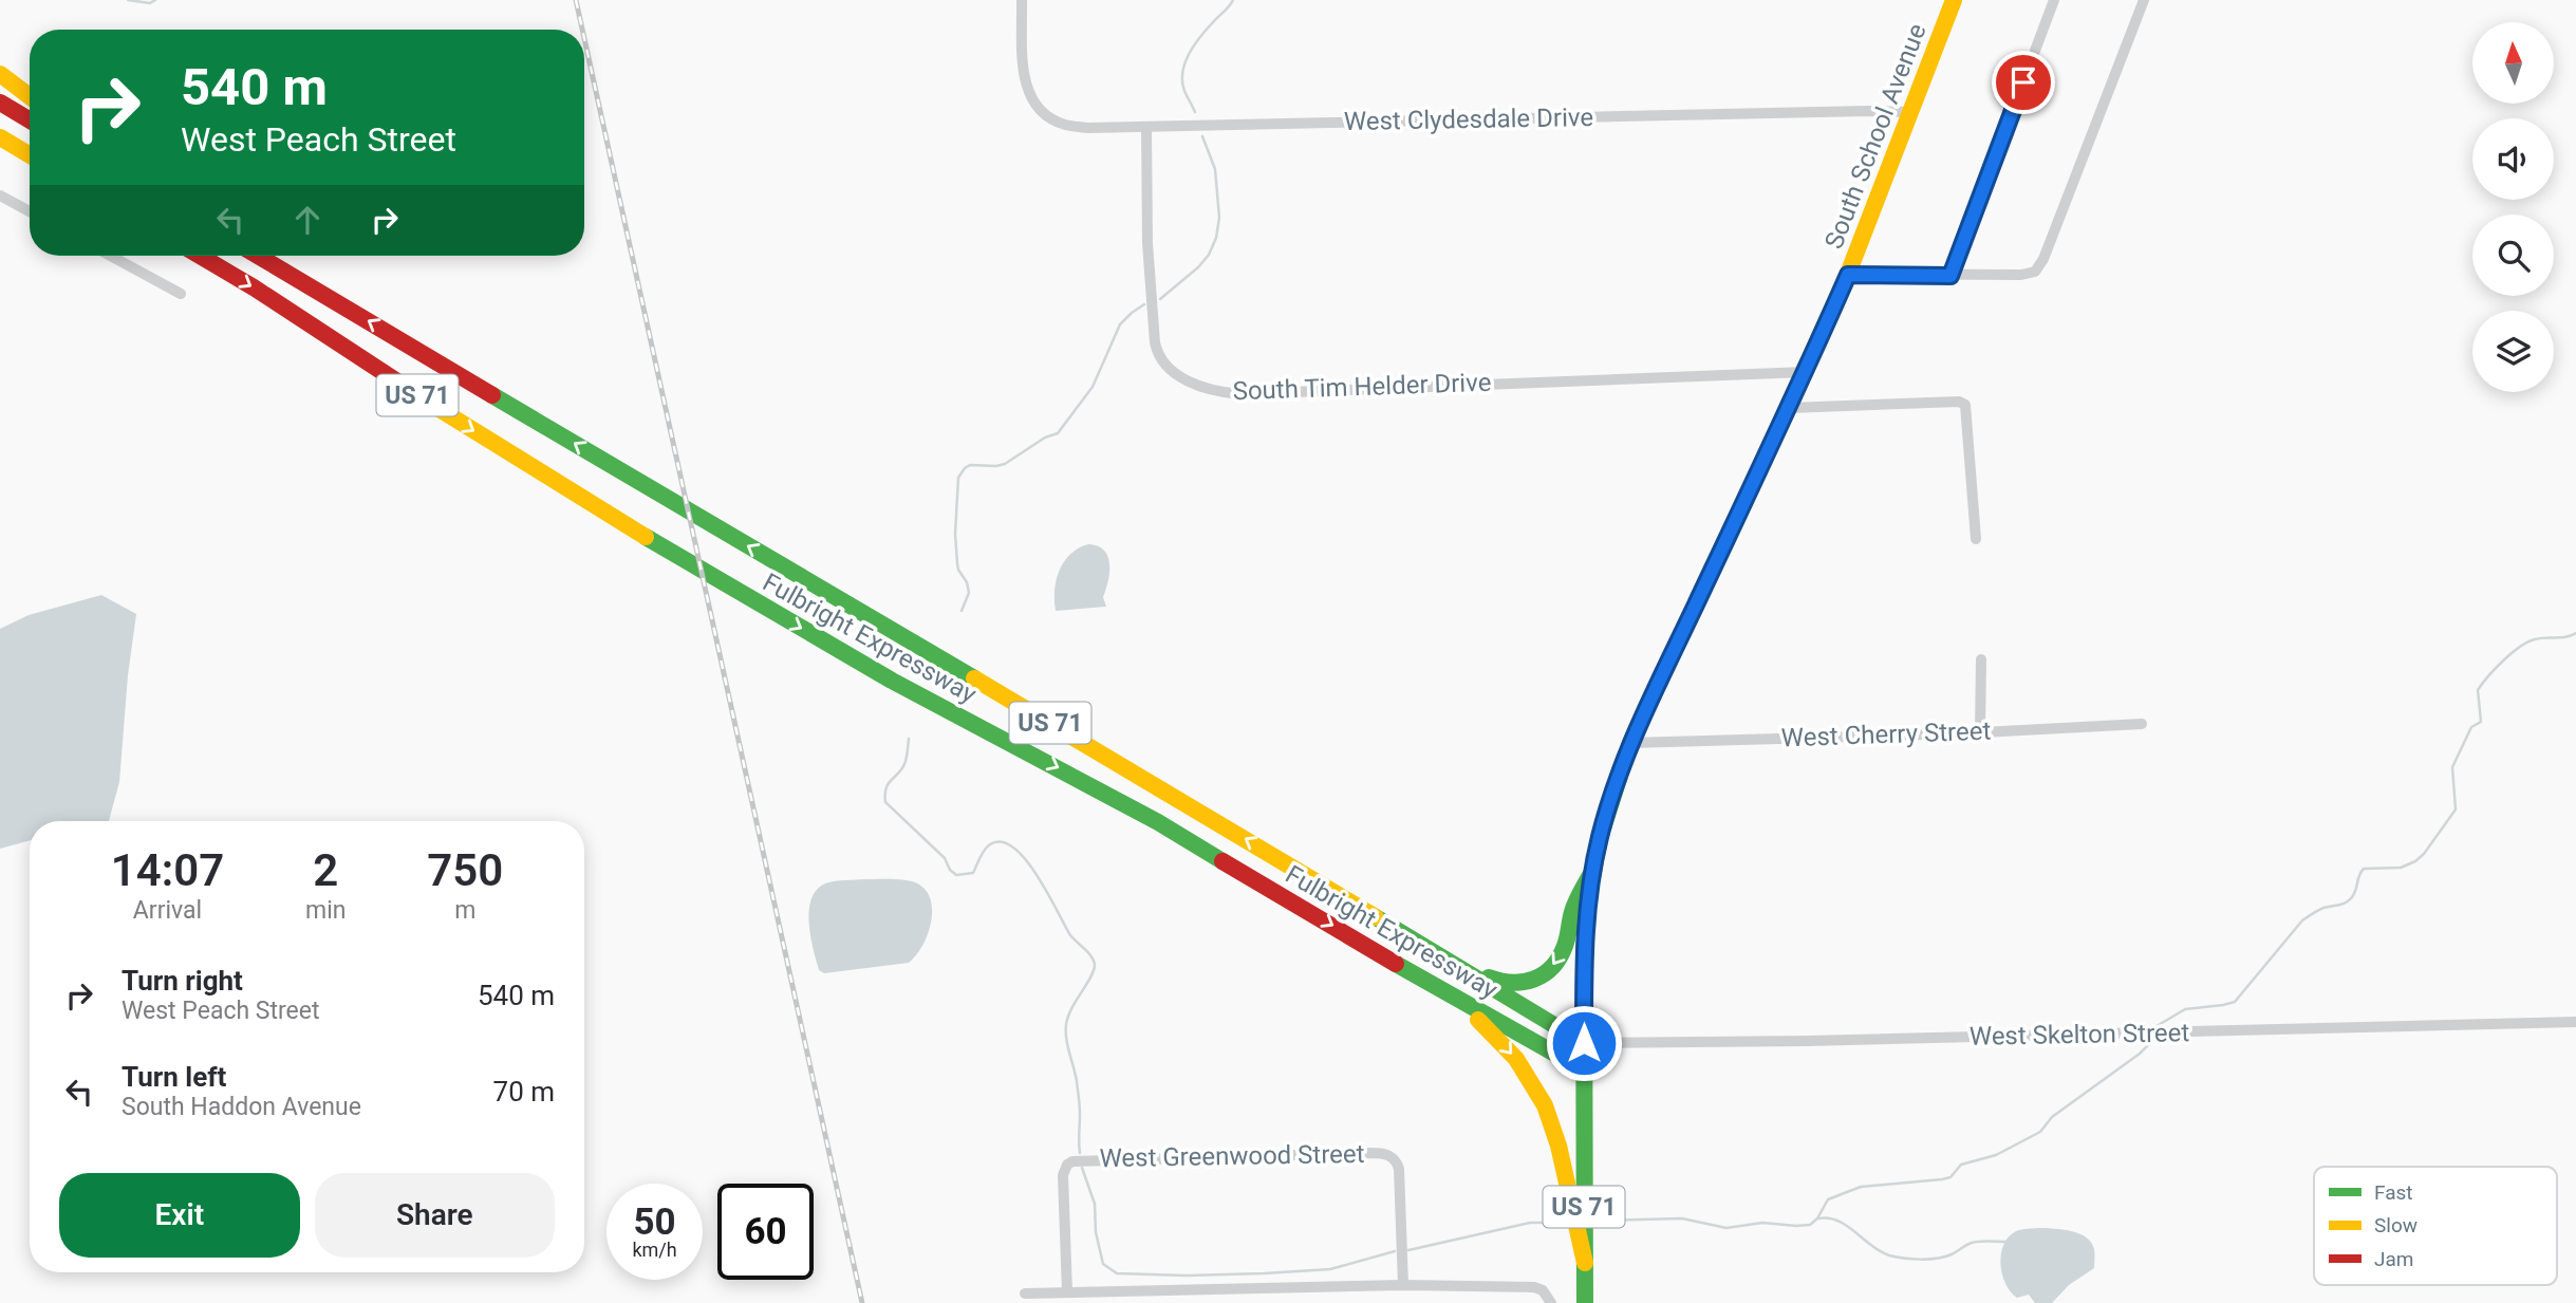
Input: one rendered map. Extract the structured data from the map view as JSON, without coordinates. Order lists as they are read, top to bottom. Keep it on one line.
{"streets":{"main road":["South School Avenue","US 71","Fulbright Expressway"],"street":["West Clydesdale Drive","South Tim Helder Drive","West Cherry Street","West Skelton Street","West Greenwood Street"]},"crossings":[["West Clydesdale Drive","South School Avenue"],["West Clydesdale Drive","South Tim Helder Drive"],["South School Avenue","South Tim Helder Drive"],["South School Avenue","US 71"],["South School Avenue","Fulbright Expressway"],["South School Avenue","West Cherry Street"],["South School Avenue","West Skelton Street"],["US 71","Fulbright Expressway"],["US 71","West Skelton Street"],["Fulbright Expressway","West Skelton Street"]],"legend":["Fast","Slow","Jam"],"north":"top","page":{"turn":["540 m","West Peach Street"],"eta":["14:07","Arrival","2","min","750","m"],"list":[{"name":"Turn right","note":"West Peach Street","value":"540 m"},{"name":"Turn left","note":"South Haddon Avenue","value":"70 m"}],"buttons":["Exit","Share"],"speed":"50 km/h","limit":"60"}}
